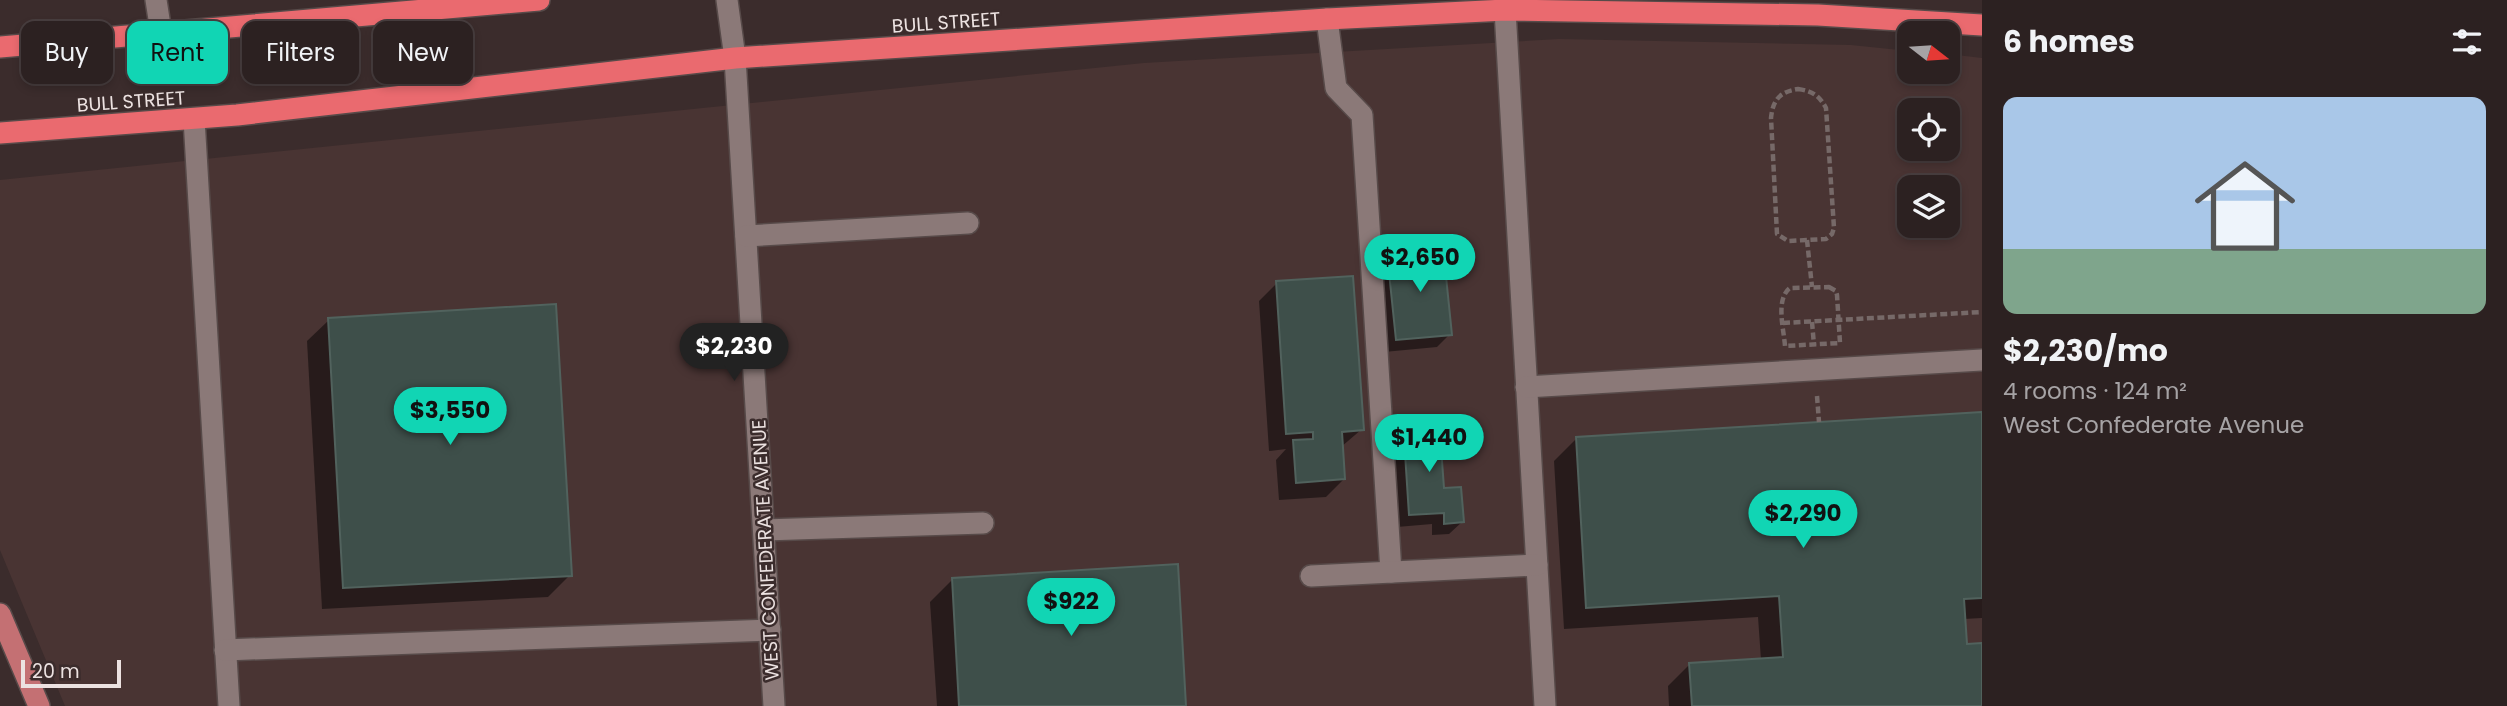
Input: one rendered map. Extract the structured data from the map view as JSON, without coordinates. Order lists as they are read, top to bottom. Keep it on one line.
{"streets":{"highway":["BULL STREET"],"street":["WEST CONFEDERATE AVENUE"]},"crossings":[["BULL STREET","WEST CONFEDERATE AVENUE"]],"scale_bar":"20 m","north":"right","page":{"heading":"6 homes","chip":["Buy","Rent","Filters","New"],"list":[{"name":"$2,230/mo","note":"4 rooms · 124 m² · West Confederate Avenue"}],"price":["$2,650","$2,230","$3,550","$1,440","$2,290","$922"],"scale":"20 m"}}
